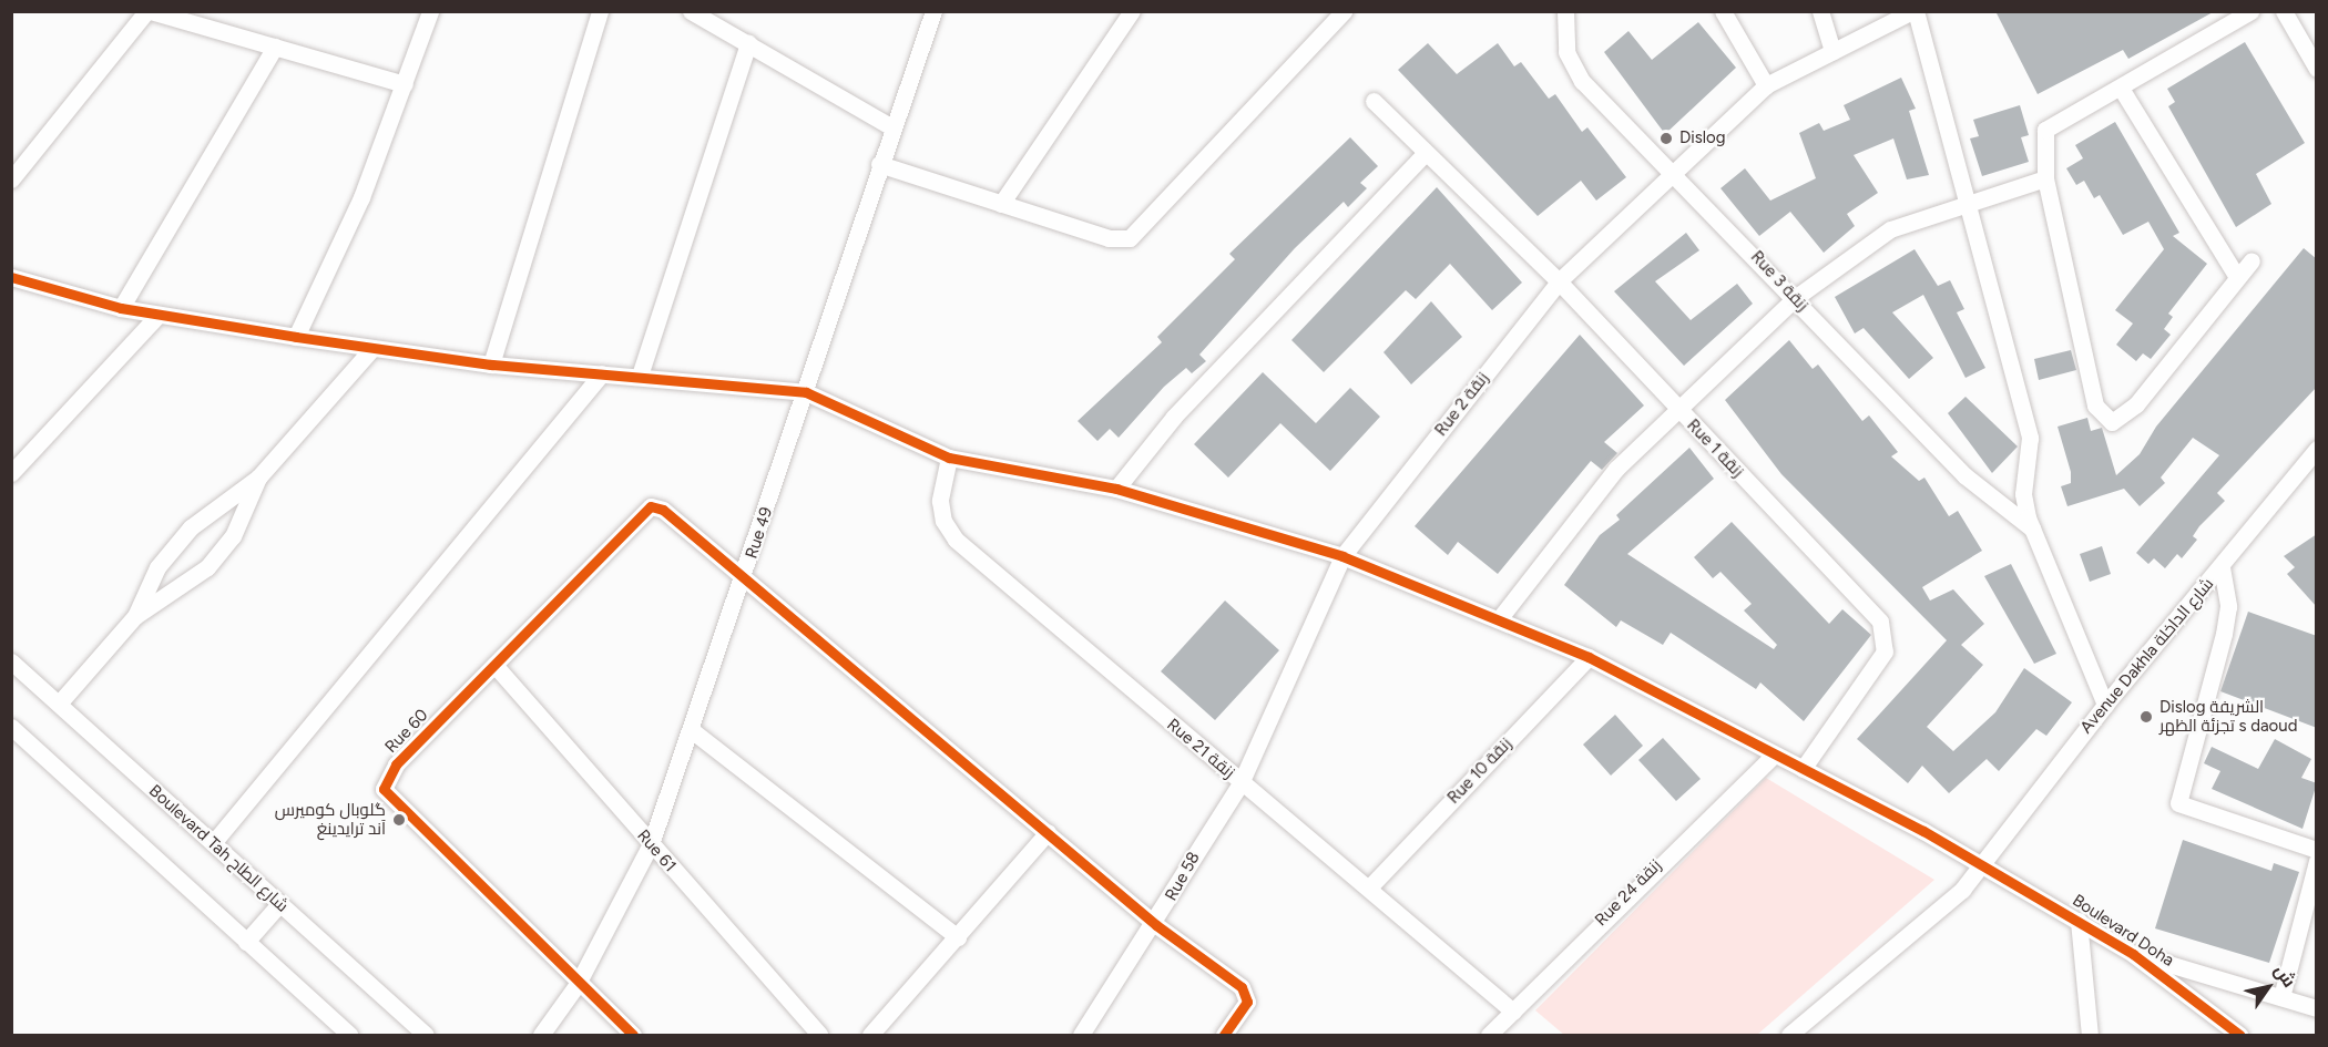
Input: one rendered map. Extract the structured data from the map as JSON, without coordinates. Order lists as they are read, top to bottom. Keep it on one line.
{"streets":{"street":["Rue 3 زنقة","Rue 2 زنقة","Rue 1 زنقة","Rue 49","Avenue Dakhla شارع الداخلة","Rue 60","Rue 21 زنقة","Rue 10 زنقة","Boulevard Tah شارع الطاح","Rue 61","Rue 58","Rue 24 زنقة","Boulevard Doha"]},"crossings":[["Rue 3 زنقة","Rue 2 زنقة"],["Rue 2 زنقة","Rue 1 زنقة"],["Rue 2 زنقة","Rue 21 زنقة"],["Rue 2 زنقة","Rue 58"],["Rue 2 زنقة","Boulevard Doha"],["Rue 1 زنقة","Boulevard Doha"],["Rue 49","Rue 60"],["Rue 49","Rue 61"],["Rue 49","Boulevard Doha"],["Avenue Dakhla شارع الداخلة","Boulevard Doha"],["Rue 60","Rue 61"],["Rue 21 زنقة","Rue 10 زنقة"],["Rue 21 زنقة","Rue 58"],["Rue 21 زنقة","Rue 24 زنقة"],["Rue 21 زنقة","Boulevard Doha"],["Rue 10 زنقة","Boulevard Doha"],["Rue 24 زنقة","Boulevard Doha"]],"places":["Dislog","Dislog الشريفة تجزئة الظهر s daoud","گلوبال كوميرس آند ترايدينغ"],"north":"top right"}
